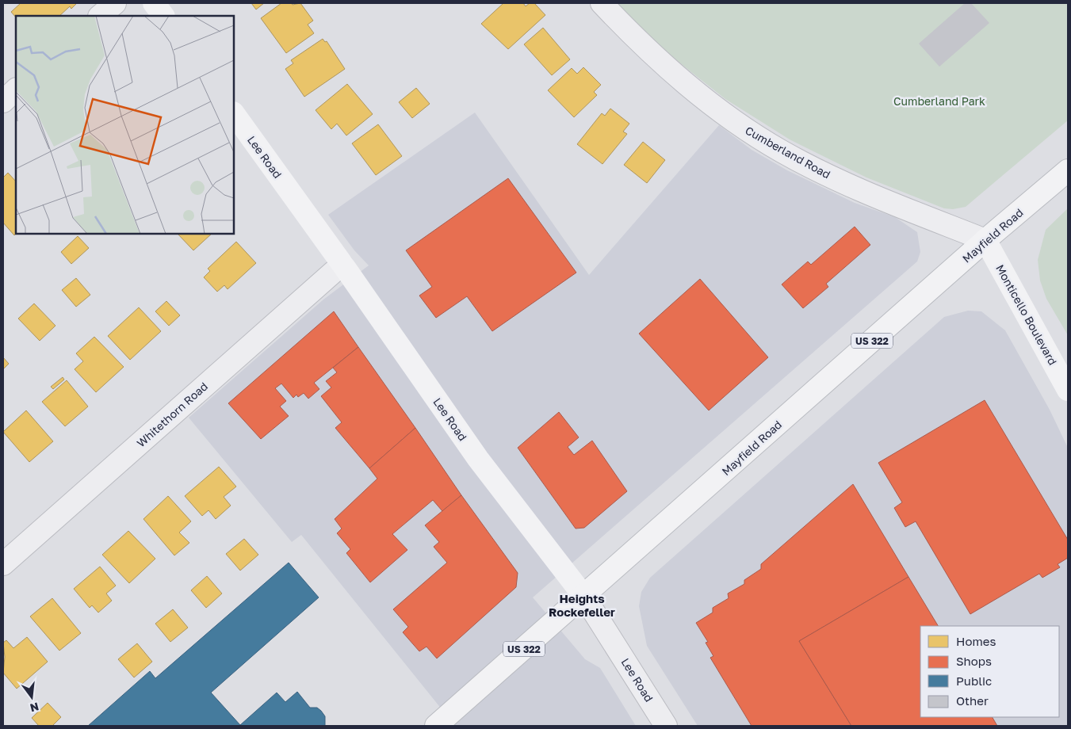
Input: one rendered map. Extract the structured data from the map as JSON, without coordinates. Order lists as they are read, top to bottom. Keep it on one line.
{"streets":{"main road":["Lee Road","Mayfield Road","Monticello Boulevard","US 322"],"street":["Cumberland Road","Whitethorn Road"]},"crossings":[["Cumberland Road","Mayfield Road"],["Cumberland Road","Monticello Boulevard"],["Lee Road","Mayfield Road"],["Lee Road","Whitethorn Road"],["Mayfield Road","Monticello Boulevard"]],"districts":["Heights Rockefeller"],"parks":["Cumberland Park"],"legend":["Homes","Shops","Public","Other"],"north":"bottom"}
